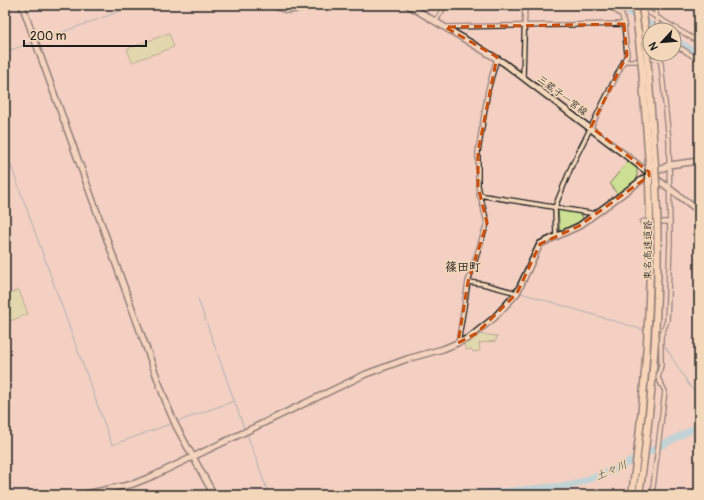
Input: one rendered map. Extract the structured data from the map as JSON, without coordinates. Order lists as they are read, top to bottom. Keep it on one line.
{"streets":{"highway":["東名高速道路"],"street":["三蔵子一宮線"]},"districts":["篠田町"],"water":["土々川"],"scale_bar":"200 m","north":"bottom left"}
